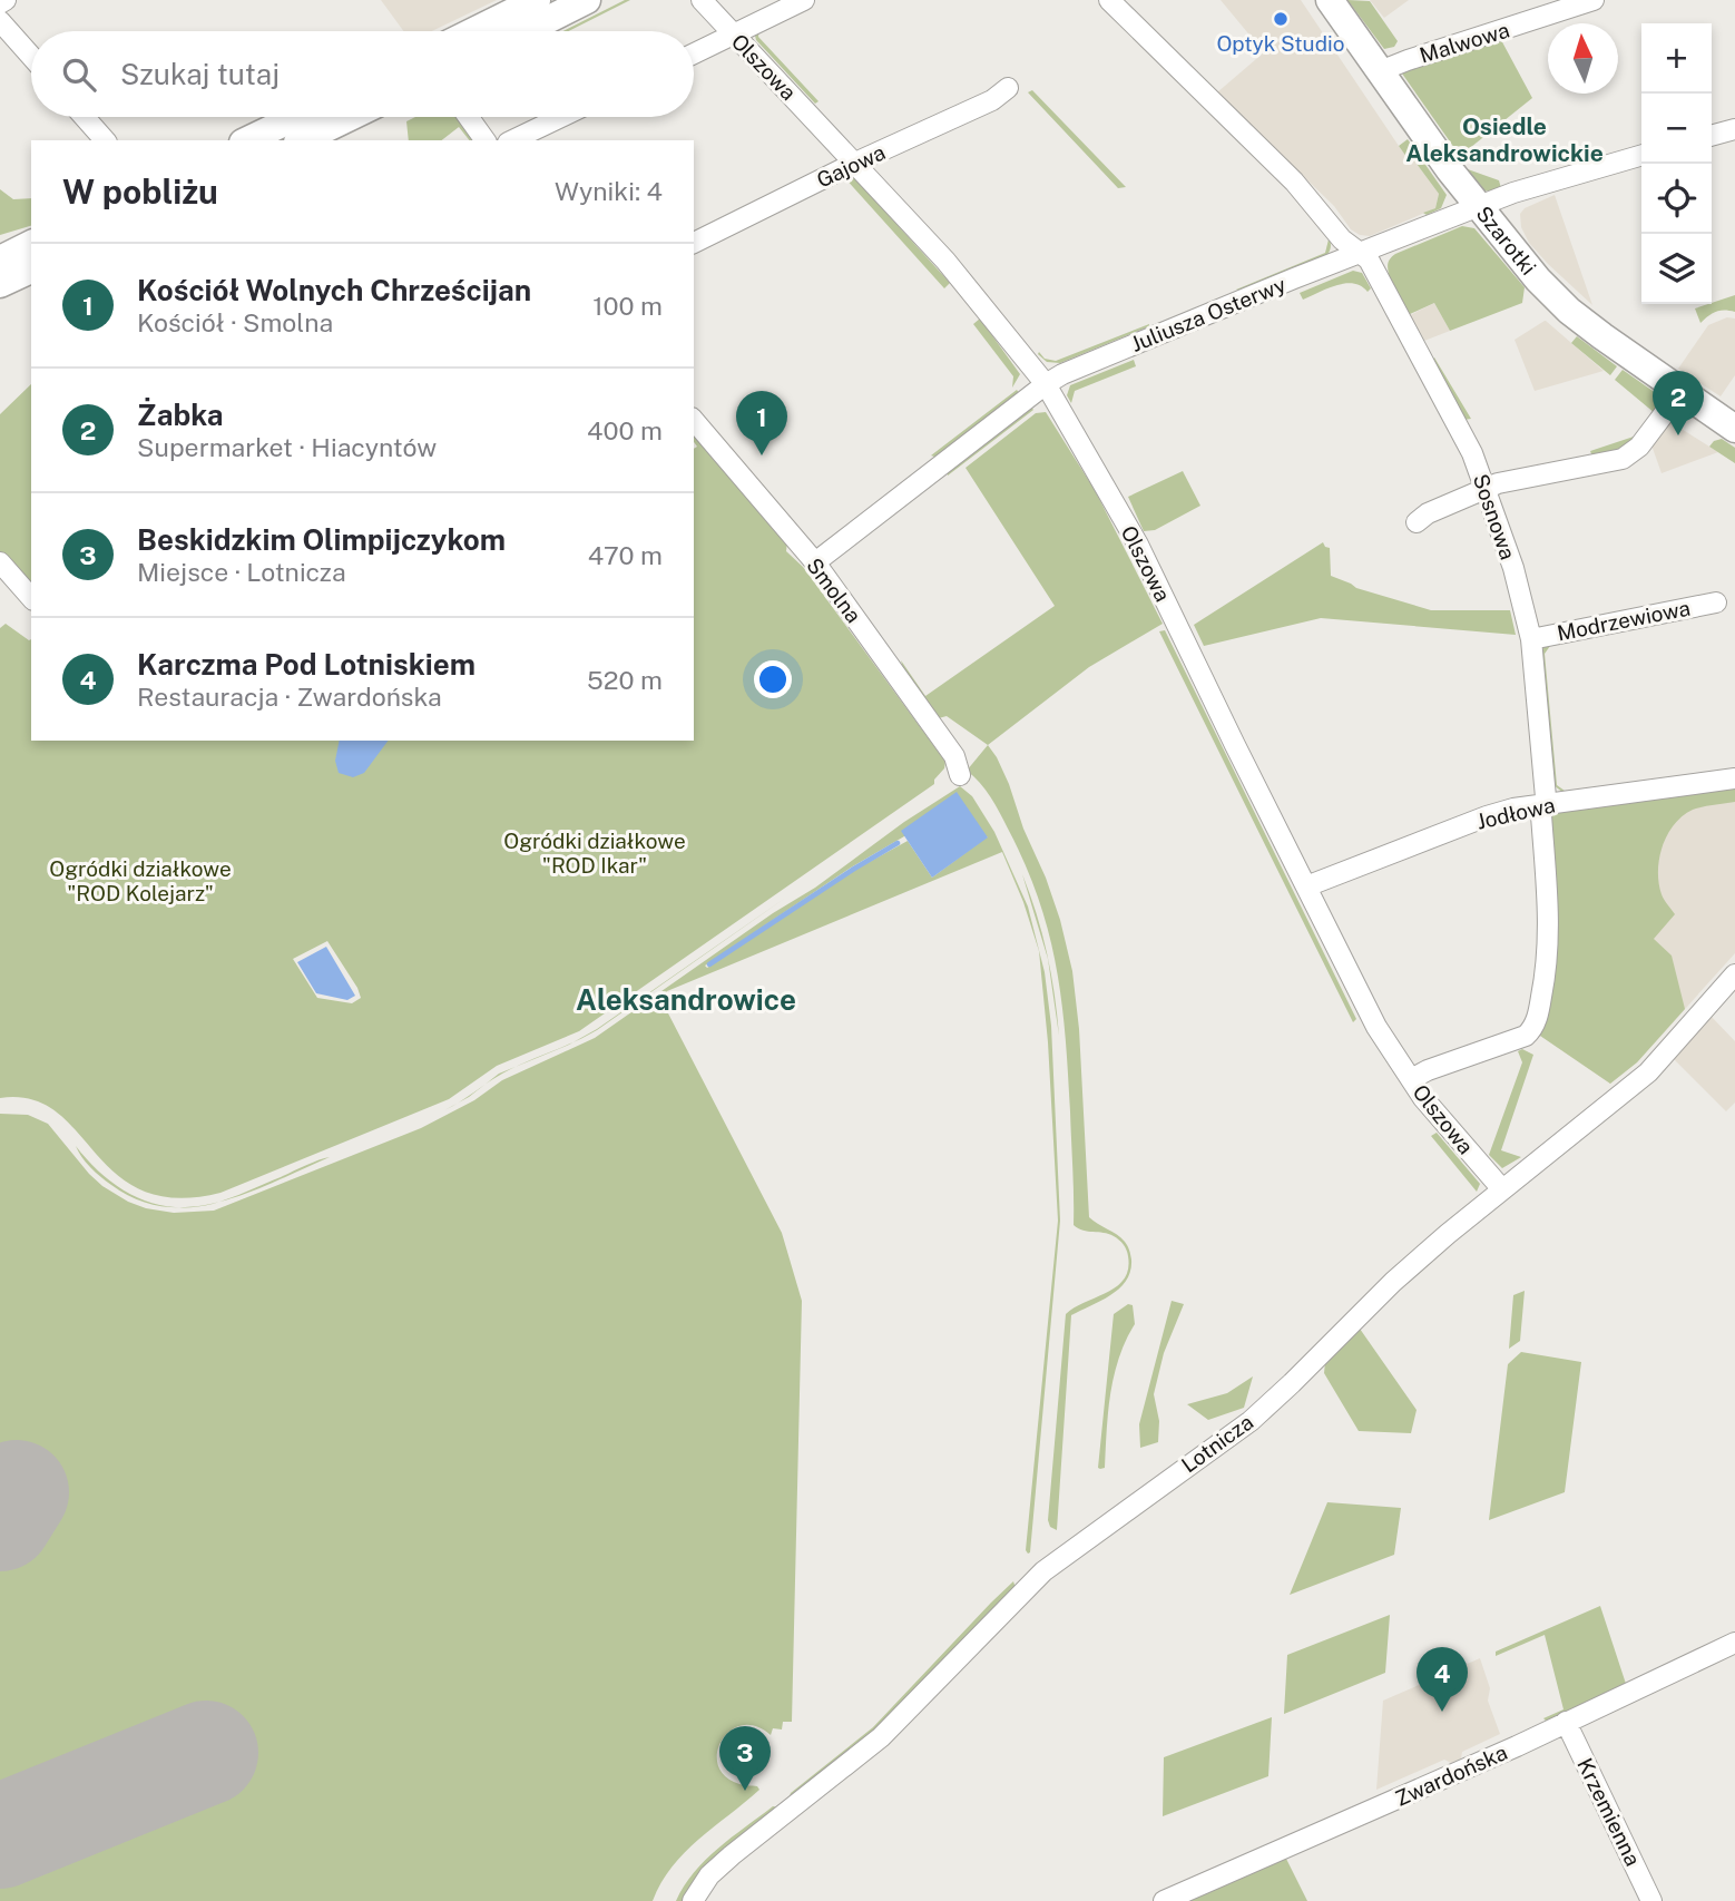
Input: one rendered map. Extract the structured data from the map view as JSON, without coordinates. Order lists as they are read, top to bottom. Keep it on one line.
{"streets":{"street":["Malwowa","Olszowa","Gajowa","Szarotki","Juliusza Osterwy","Sosnowa","Smolna","Modrzewiowa","Jodłowa","Lotnicza","Zwardońska","Krzemienna"]},"crossings":[["Malwowa","Szarotki"],["Olszowa","Gajowa"],["Olszowa","Juliusza Osterwy"],["Olszowa","Sosnowa"],["Olszowa","Jodłowa"],["Olszowa","Lotnicza"],["Szarotki","Juliusza Osterwy"],["Juliusza Osterwy","Sosnowa"],["Juliusza Osterwy","Smolna"],["Sosnowa","Modrzewiowa"],["Sosnowa","Jodłowa"],["Zwardońska","Krzemienna"]],"districts":["Osiedle Aleksandrowickie","Aleksandrowice"],"parks":["Ogródki działkowe \"ROD Ikar\"","Ogródki działkowe \"ROD Kolejarz\""],"places":["Optyk Studio"],"north":"top","page":{"map_buttons":["+","−"],"search":"Szukaj tutaj","heading":["W pobliżu","Wyniki: 4"],"list":[{"mark":"1","name":"Kościół Wolnych Chrześcijan","note":"Kościół · Smolna","value":"100 m"},{"mark":"2","name":"Żabka","note":"Supermarket · Hiacyntów","value":"400 m"},{"mark":"3","name":"Beskidzkim Olimpijczykom","note":"Miejsce · Lotnicza","value":"470 m"},{"mark":"4","name":"Karczma Pod Lotniskiem","note":"Restauracja · Zwardońska","value":"520 m"}],"pins":["2","1","4","3"]}}
